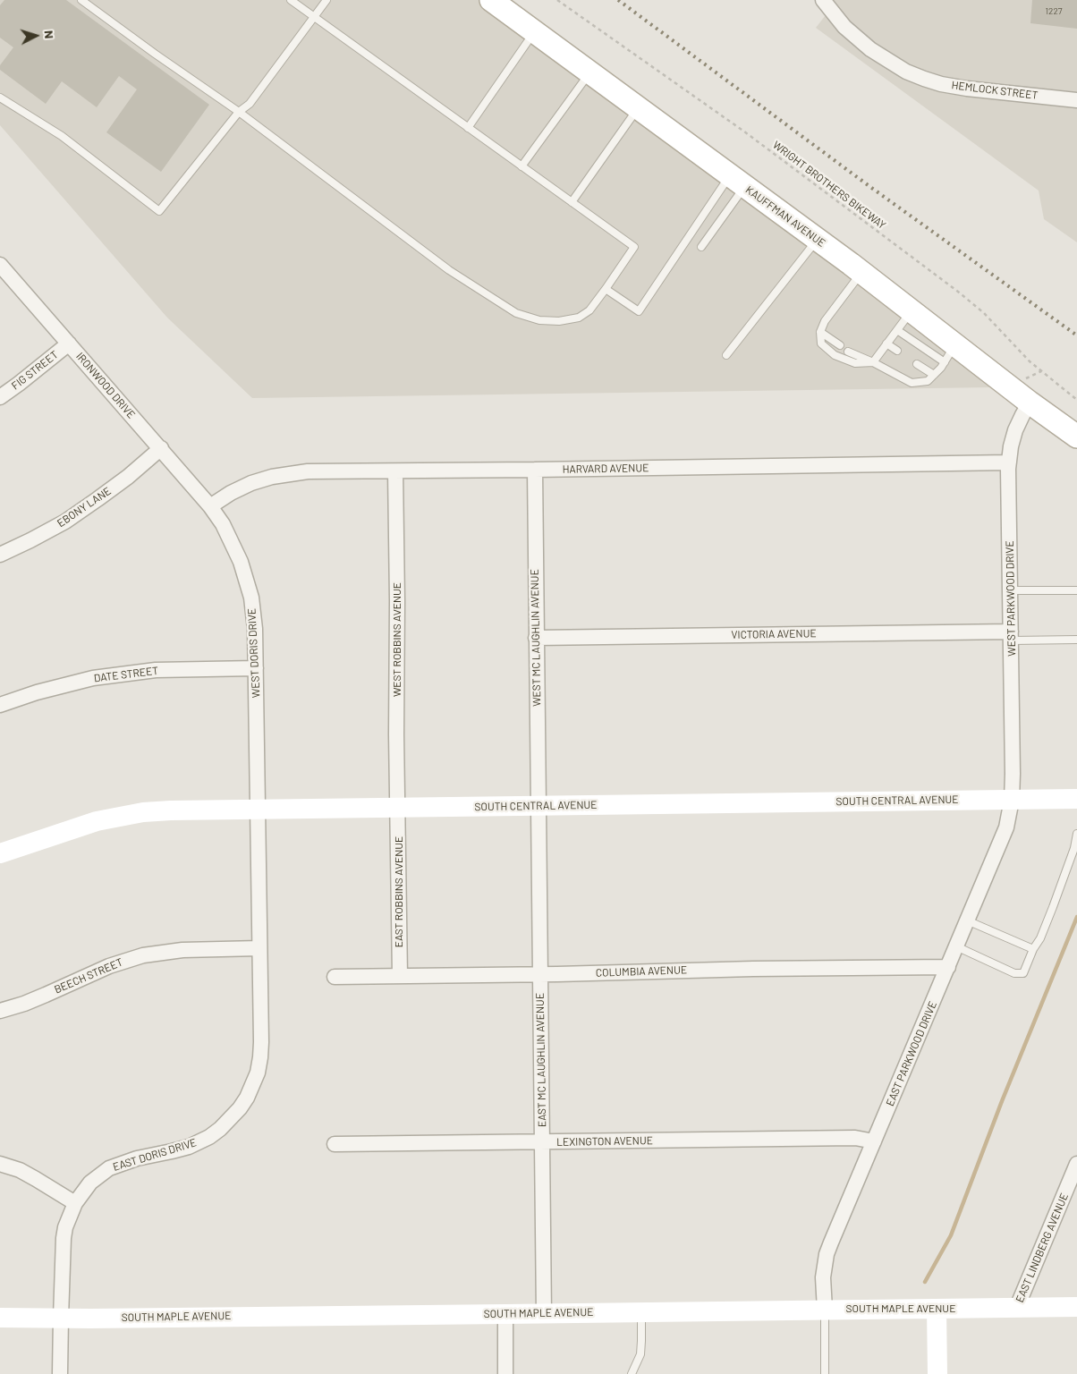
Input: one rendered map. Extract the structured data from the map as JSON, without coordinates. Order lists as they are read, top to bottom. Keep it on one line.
{"streets":{"main road":["KAUFFMAN AVENUE"],"street":["HEMLOCK STREET","FIG STREET","IRONWOOD DRIVE","HARVARD AVENUE","EBONY LANE","WEST PARKWOOD DRIVE","VICTORIA AVENUE","WEST MC LAUGHLIN AVENUE","WEST ROBBINS AVENUE","WEST DORIS DRIVE","DATE STREET","SOUTH CENTRAL AVENUE","EAST ROBBINS AVENUE","COLUMBIA AVENUE","BEECH STREET","EAST PARKWOOD DRIVE","EAST MC LAUGHLIN AVENUE","LEXINGTON AVENUE","EAST DORIS DRIVE","EAST LINDBERG AVENUE","SOUTH MAPLE AVENUE"],"path":["WRIGHT BROTHERS BIKEWAY"]},"crossings":[["KAUFFMAN AVENUE","WEST PARKWOOD DRIVE"],["FIG STREET","IRONWOOD DRIVE"],["IRONWOOD DRIVE","HARVARD AVENUE"],["IRONWOOD DRIVE","EBONY LANE"],["IRONWOOD DRIVE","WEST DORIS DRIVE"],["HARVARD AVENUE","WEST PARKWOOD DRIVE"],["HARVARD AVENUE","WEST MC LAUGHLIN AVENUE"],["HARVARD AVENUE","WEST ROBBINS AVENUE"],["HARVARD AVENUE","WEST DORIS DRIVE"],["WEST PARKWOOD DRIVE","VICTORIA AVENUE"],["WEST PARKWOOD DRIVE","SOUTH CENTRAL AVENUE"],["WEST PARKWOOD DRIVE","EAST PARKWOOD DRIVE"],["VICTORIA AVENUE","WEST MC LAUGHLIN AVENUE"],["WEST MC LAUGHLIN AVENUE","SOUTH CENTRAL AVENUE"],["WEST MC LAUGHLIN AVENUE","EAST MC LAUGHLIN AVENUE"],["WEST ROBBINS AVENUE","SOUTH CENTRAL AVENUE"],["WEST ROBBINS AVENUE","EAST ROBBINS AVENUE"],["WEST DORIS DRIVE","DATE STREET"],["WEST DORIS DRIVE","SOUTH CENTRAL AVENUE"],["WEST DORIS DRIVE","EAST DORIS DRIVE"],["SOUTH CENTRAL AVENUE","EAST ROBBINS AVENUE"],["SOUTH CENTRAL AVENUE","EAST PARKWOOD DRIVE"],["SOUTH CENTRAL AVENUE","EAST MC LAUGHLIN AVENUE"],["SOUTH CENTRAL AVENUE","EAST DORIS DRIVE"],["EAST ROBBINS AVENUE","COLUMBIA AVENUE"],["COLUMBIA AVENUE","EAST PARKWOOD DRIVE"],["COLUMBIA AVENUE","EAST MC LAUGHLIN AVENUE"],["BEECH STREET","EAST DORIS DRIVE"],["EAST PARKWOOD DRIVE","LEXINGTON AVENUE"],["EAST PARKWOOD DRIVE","SOUTH MAPLE AVENUE"],["EAST MC LAUGHLIN AVENUE","LEXINGTON AVENUE"],["EAST MC LAUGHLIN AVENUE","SOUTH MAPLE AVENUE"],["EAST DORIS DRIVE","SOUTH MAPLE AVENUE"],["EAST LINDBERG AVENUE","SOUTH MAPLE AVENUE"]],"house_numbers":["1227"],"north":"right"}
